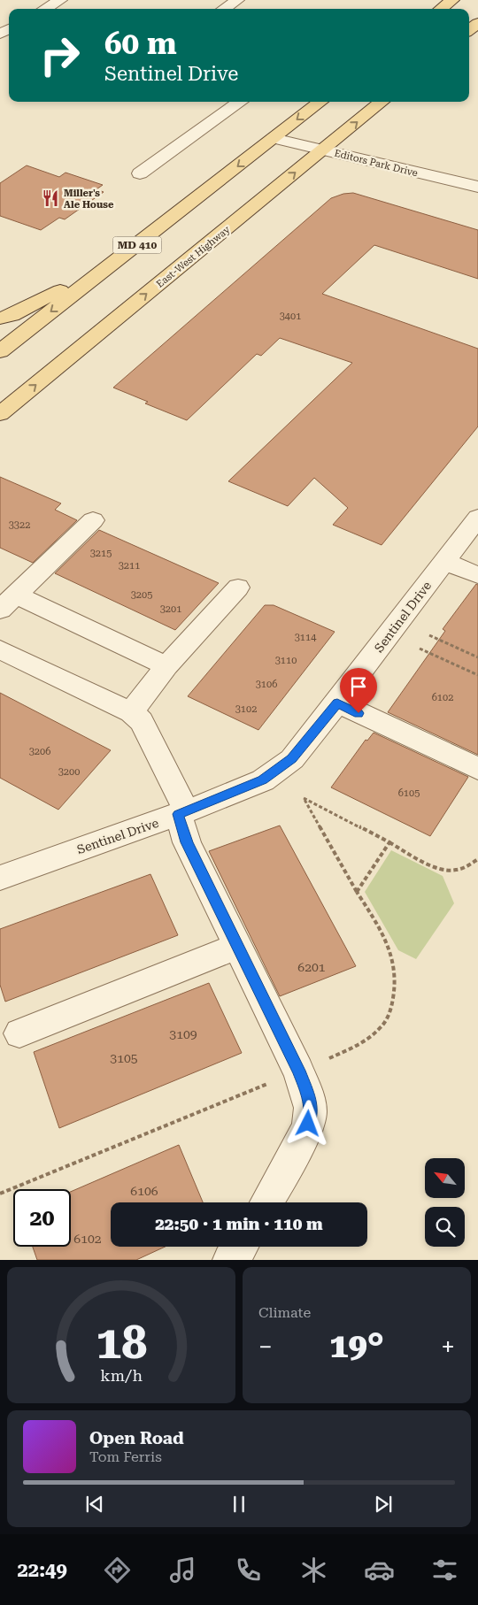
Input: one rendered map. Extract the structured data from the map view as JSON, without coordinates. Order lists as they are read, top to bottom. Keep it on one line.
{"streets":{"main road":["MD 410","East-West Highway"],"street":["Editors Park Drive","Sentinel Drive"]},"crossings":[["Editors Park Drive","MD 410"],["Editors Park Drive","East-West Highway"]],"places":{"restaurant":["Miller's Ale House"]},"house_numbers":["3401","3322","3215","3211","3205","3201","3114","3110","3106","6102","3102","3206","3200","6105","6201","3109","3105","6106","6102"],"north":"top left","page":{"turn":["60 m","Sentinel Drive"],"limit":"20","trip":"22:50 · 1 min · 110 m","tile":"Climate","heat":["−","19°","+"],"song":["Open Road","Tom Ferris"],"tabs":"22:49","gauge":["18","km/h"]}}
